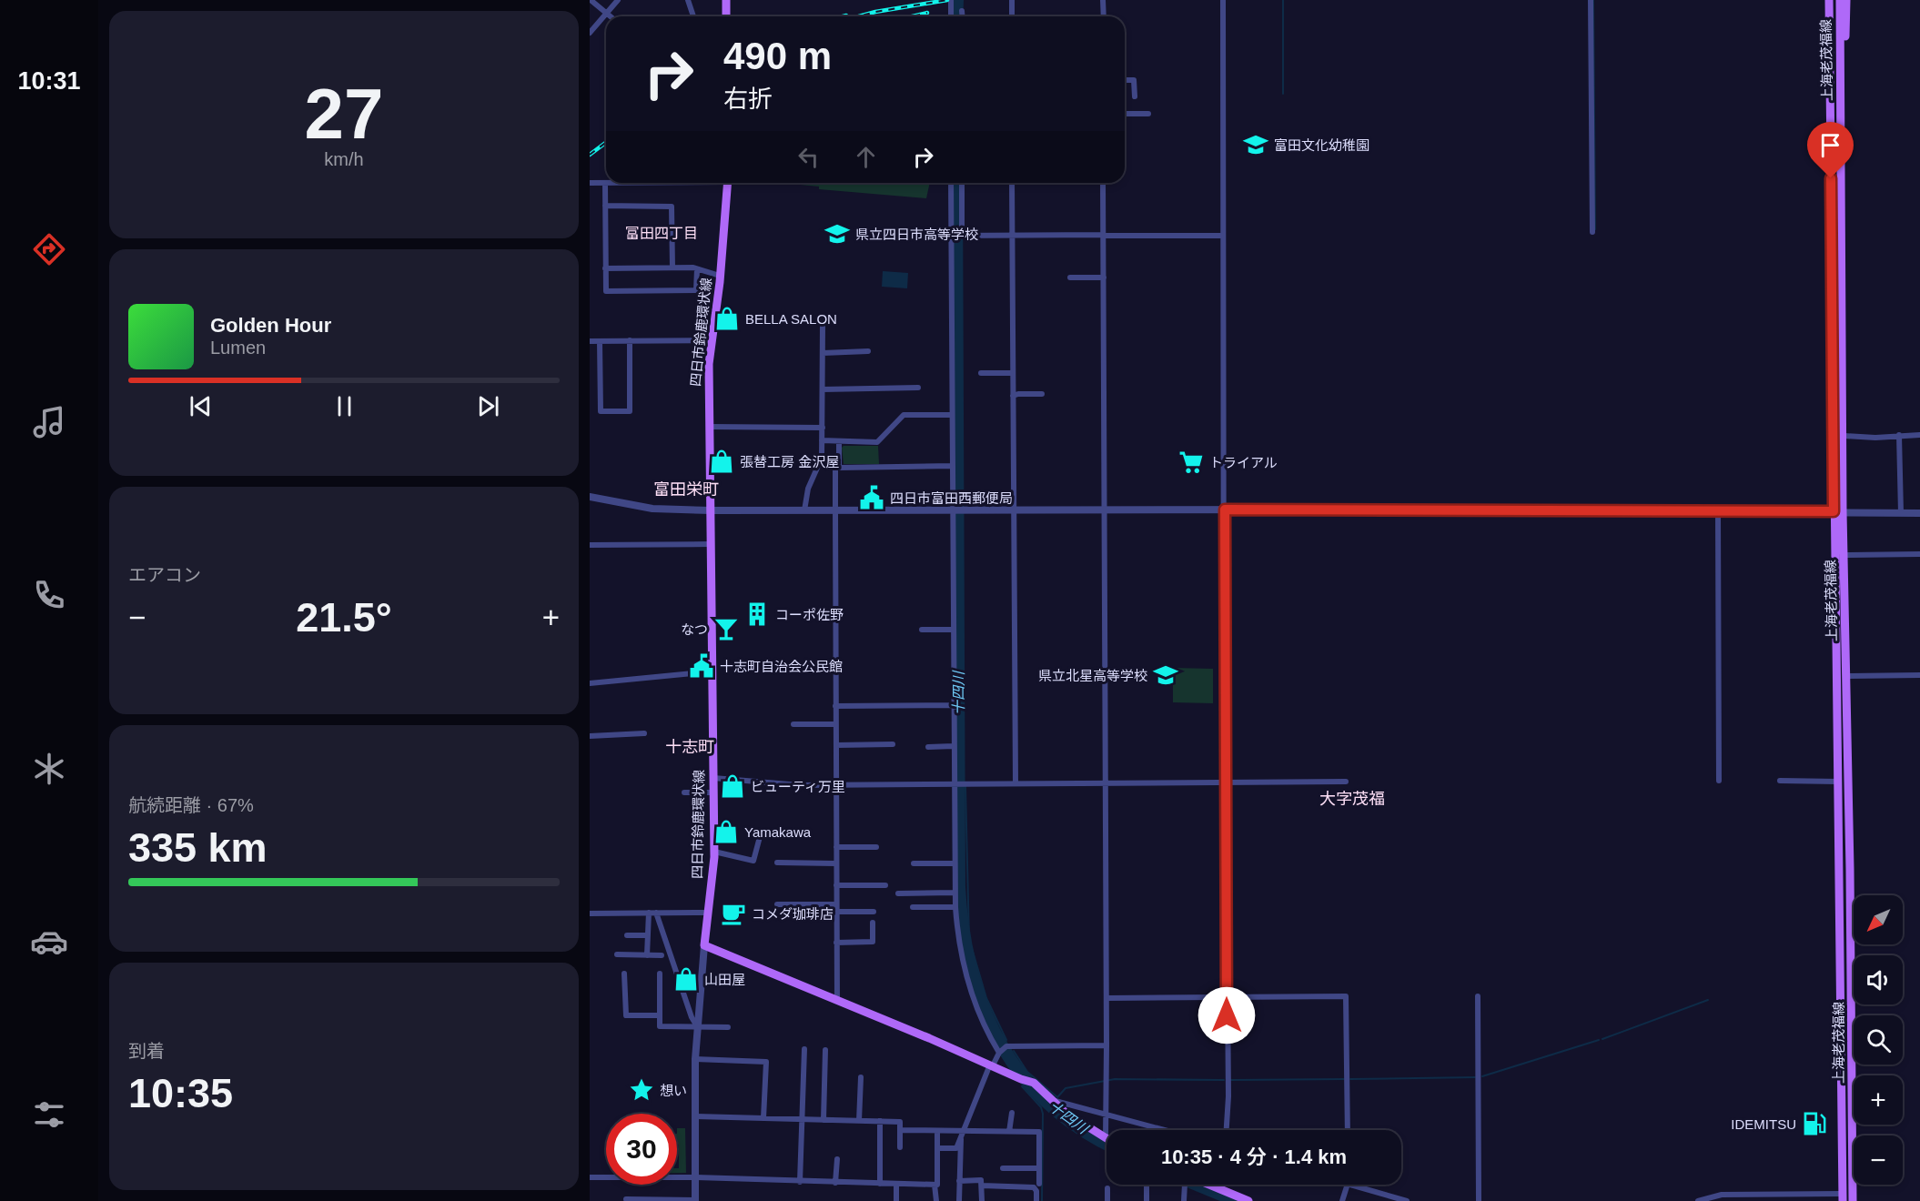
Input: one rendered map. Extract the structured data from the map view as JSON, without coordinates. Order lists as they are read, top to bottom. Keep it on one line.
{"streets":{"main road":["上海老茂福線","四日市鈴鹿環状線"]},"districts":["富田四丁目","富田栄町","十志町","大字茂福"],"water":["十四川"],"places":{"school or university":["富田文化幼稚園","県立四日市高等学校","県立北星高等学校"],"shop":["BELLA SALON","張替工房 金沢屋","ビューティ万里","Yamakawa","山田屋"],"supermarket":["トライアル"],"public building":["四日市富田西郵便局","十志町自治会公民館"],"building":["コーポ佐野"],"bar":["なつ"],"cafe":["コメダ珈琲店"],"place":["想い"],"fuel station":["IDEMITSU"]},"north":"bottom left","page":{"tabs":"10:31","tile":[["27","km/h"],"エアコン",["航続距離 · 67%","335 km"],["到着","10:35"]],"turn":["490 m","右折"],"song":["Golden Hour","Lumen"],"heat":["−","21.5°","+"],"map_buttons":["+","−"],"limit":"30","trip":"10:35 · 4 分 · 1.4 km"}}
